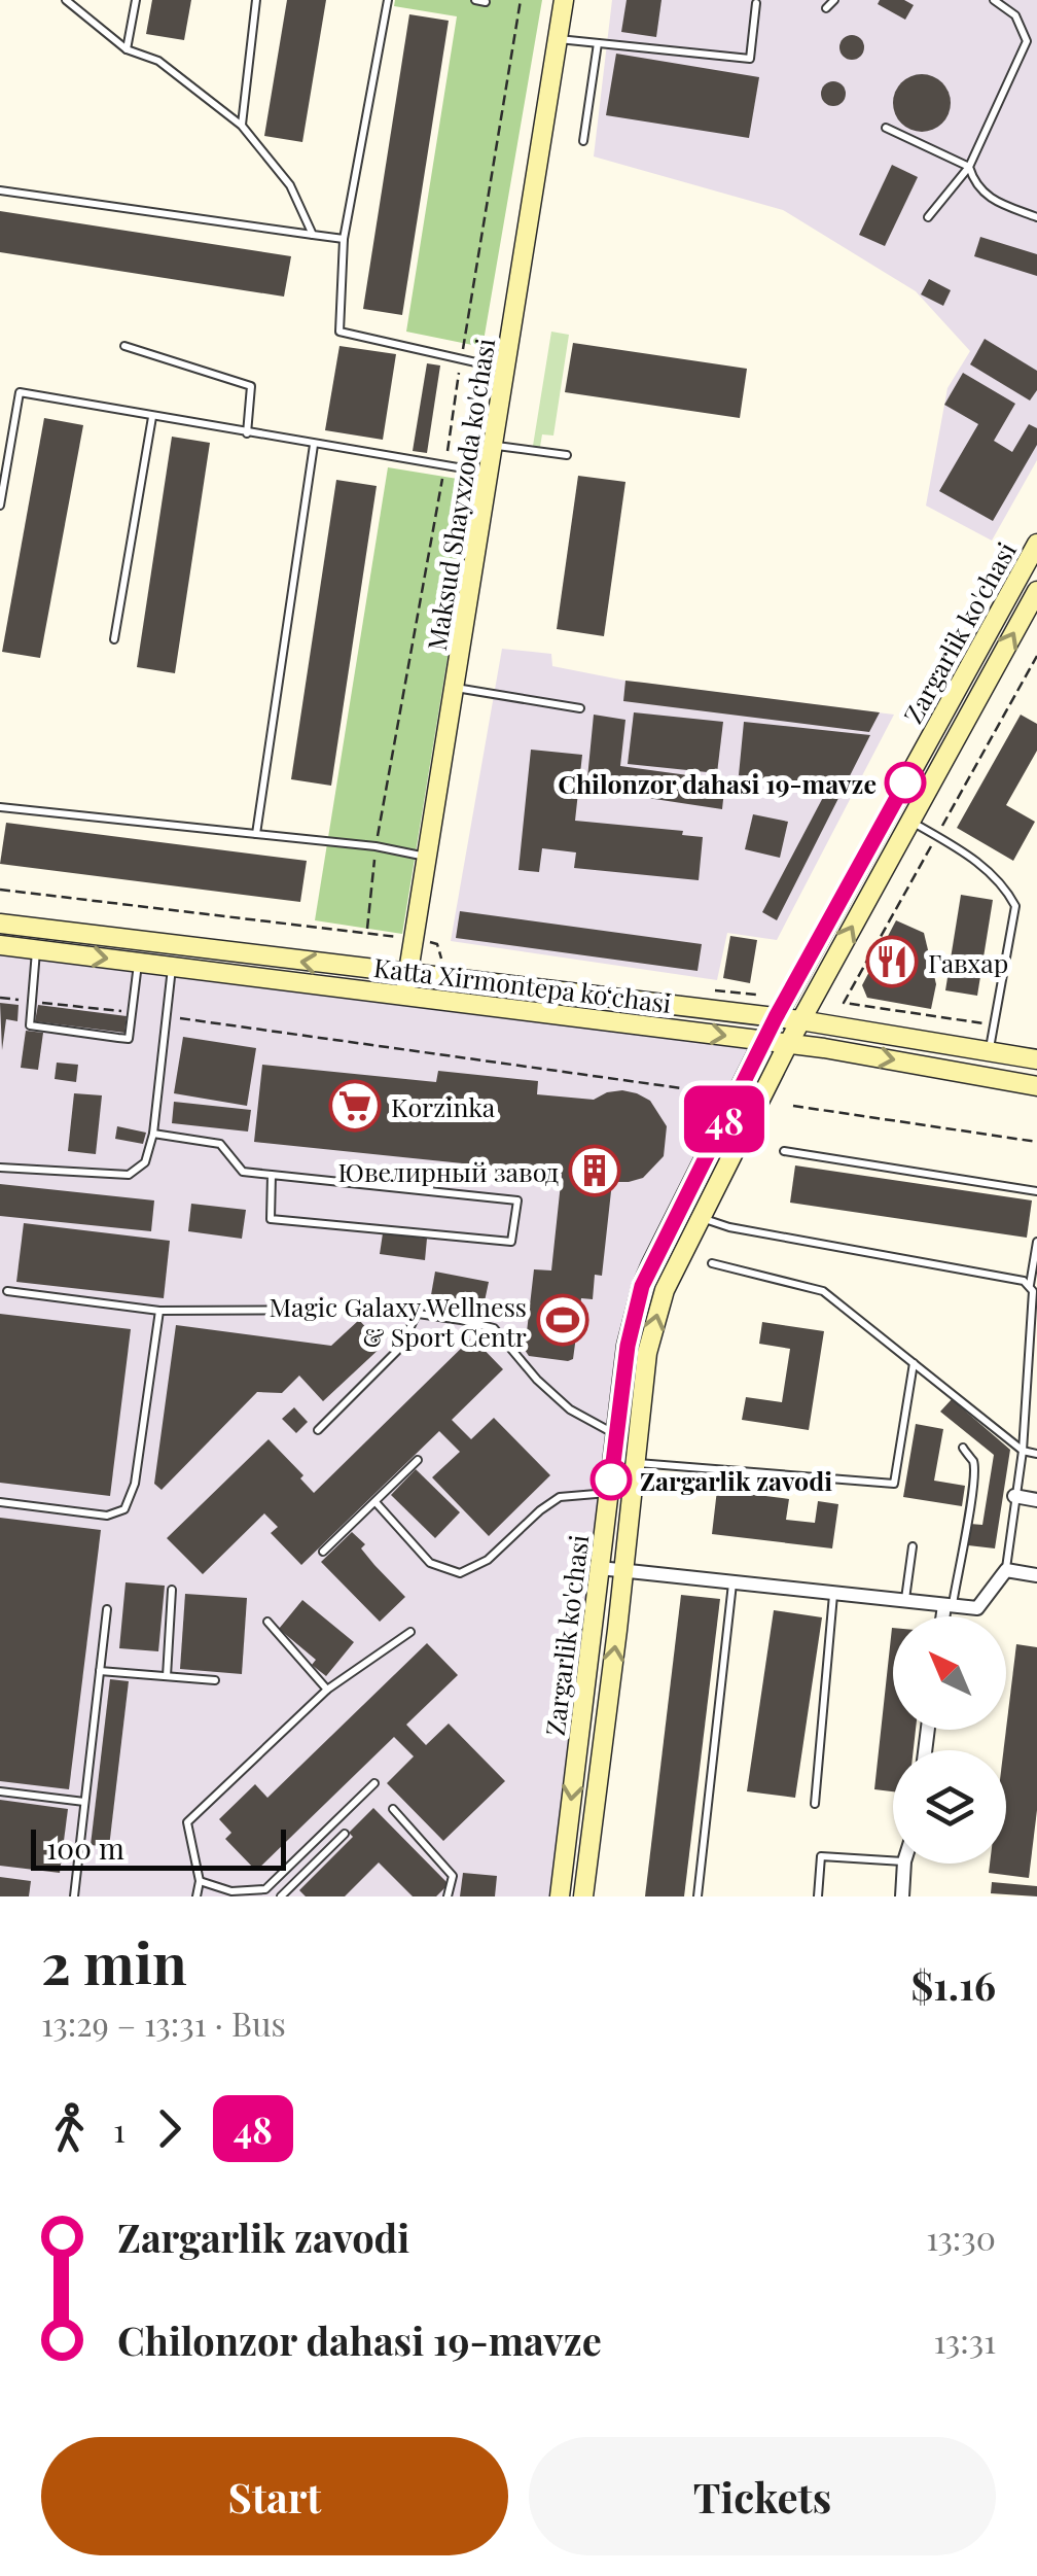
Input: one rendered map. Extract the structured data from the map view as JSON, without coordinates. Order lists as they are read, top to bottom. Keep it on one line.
{"streets":{"main road":["Maksud Shayxzoda ko'chasi","Zargarlik ko'chasi","Katta Xirmontepa koʻchasi"]},"crossings":[["Maksud Shayxzoda ko'chasi","Katta Xirmontepa koʻchasi"],["Zargarlik ko'chasi","Katta Xirmontepa koʻchasi"]],"places":{"other":["Chilonzor dahasi 19-mavze","Zargarlik zavodi"],"restaurant":["Гавхар"],"supermarket":["Korzinka"],"building":["Ювелирный завод"],"sports":["Magic Galaxy Wellness & Sport Centr"]},"lines":["bus line 48"],"scale_bar":"100 m","north":"top left","page":{"on_map":"48","scale":"100 m","heading":["2 min","13:29 – 13:31 · Bus","$1.16"],"legs":["1","48"],"list":[{"name":"Zargarlik zavodi","value":"13:30"},{"name":"Chilonzor dahasi 19-mavze","value":"13:31"}],"buttons":["Start","Tickets"]}}
